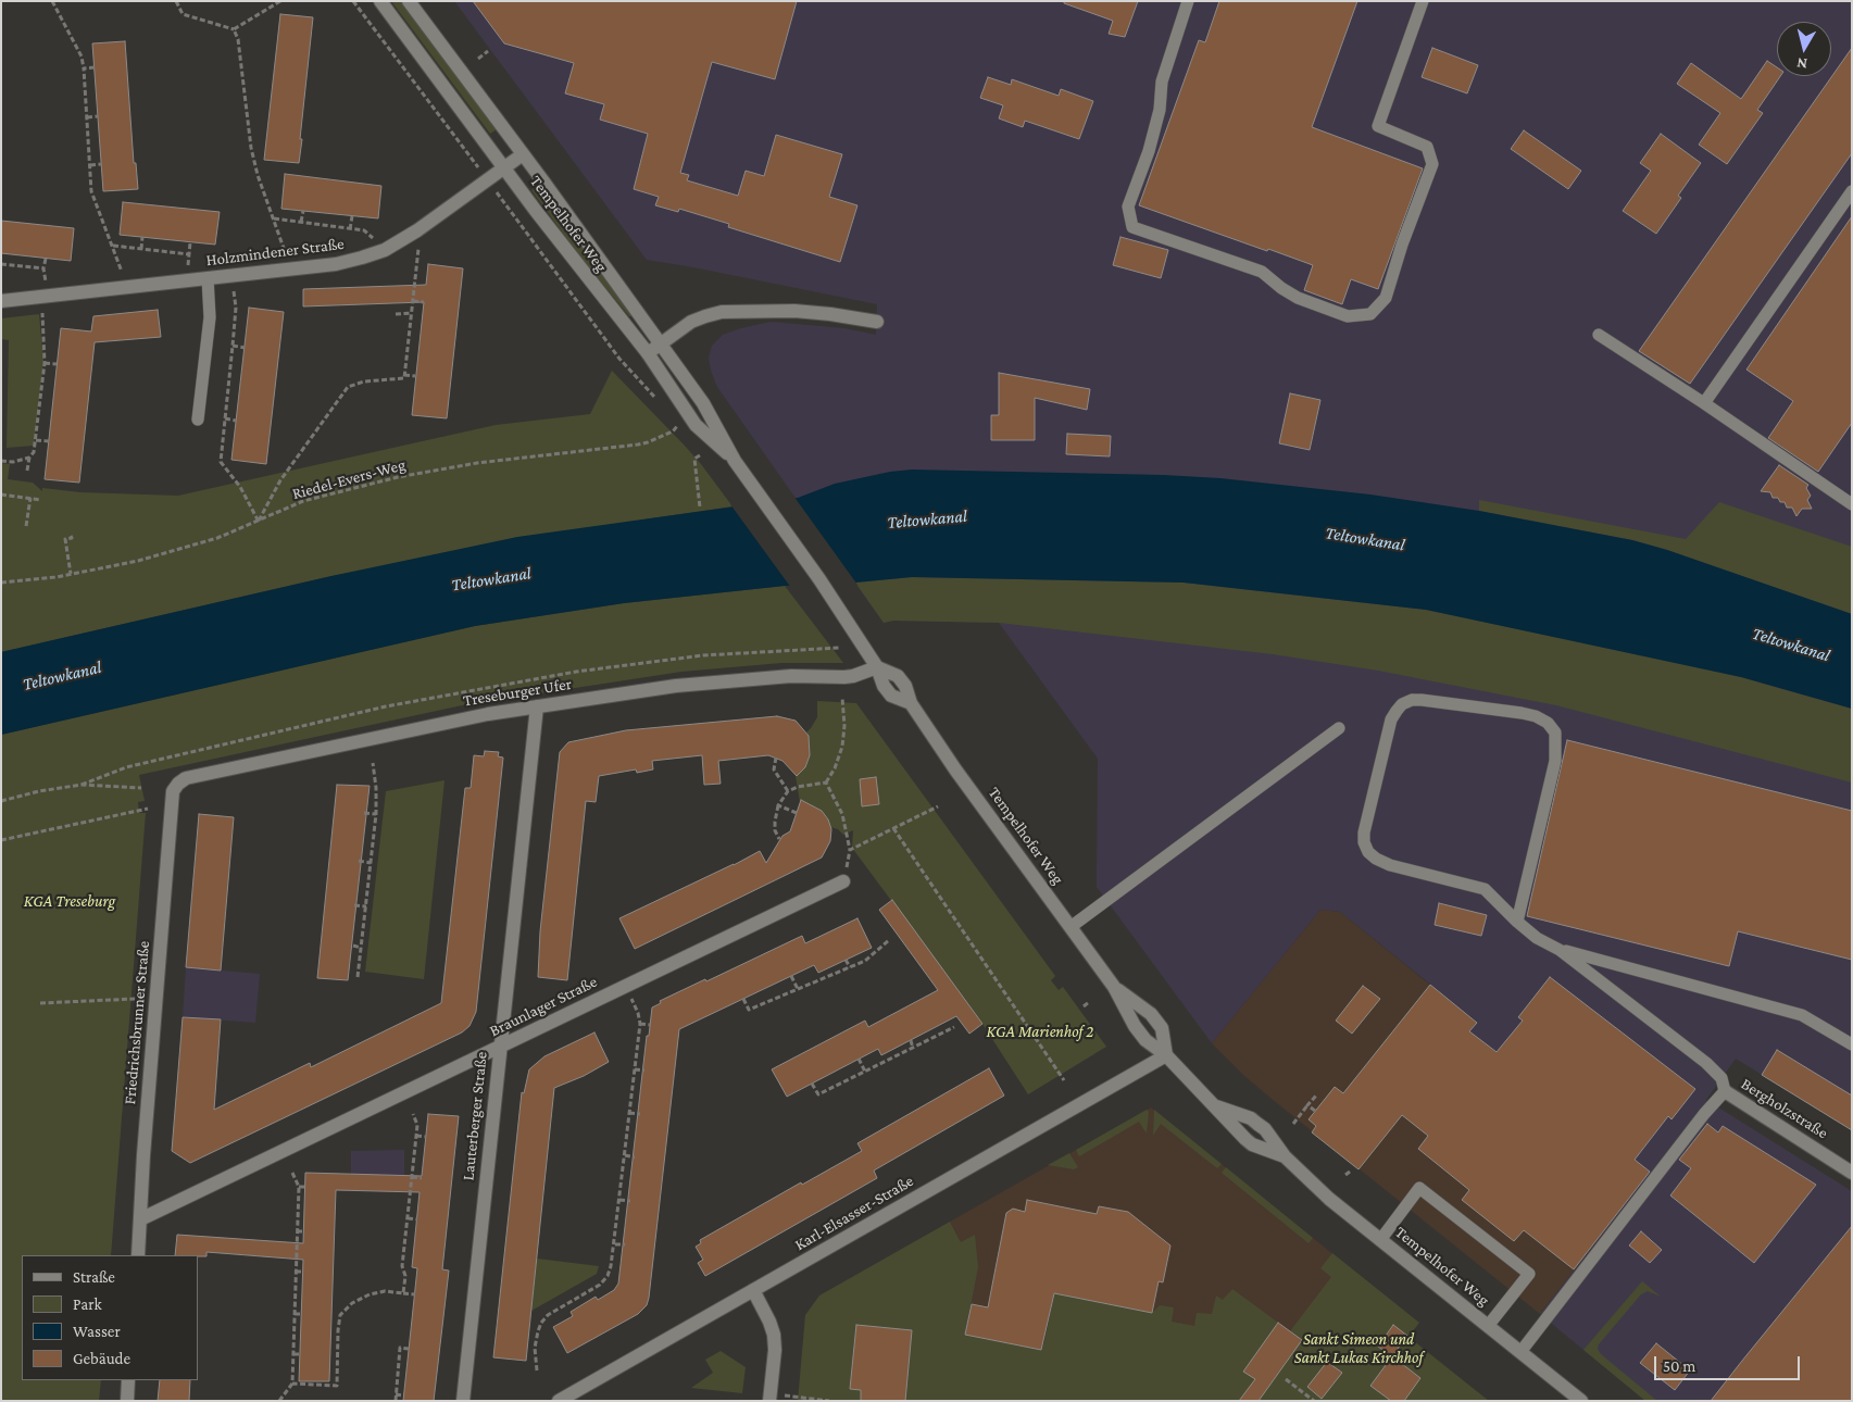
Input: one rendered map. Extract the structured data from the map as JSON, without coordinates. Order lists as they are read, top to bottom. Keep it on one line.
{"streets":{"street":["Tempelhofer Weg","Holzmindener Straße","Treseburger Ufer","Braunlager Straße","Friedrichsbrunner Straße","Bergholzstraße","Lauterberger Straße","Karl-Elsasser-Straße"],"path":["Riedel-Evers-Weg"]},"crossings":[["Tempelhofer Weg","Holzmindener Straße"],["Tempelhofer Weg","Treseburger Ufer"],["Tempelhofer Weg","Karl-Elsasser-Straße"],["Treseburger Ufer","Friedrichsbrunner Straße"],["Treseburger Ufer","Lauterberger Straße"],["Braunlager Straße","Friedrichsbrunner Straße"],["Braunlager Straße","Lauterberger Straße"]],"water":["Teltowkanal"],"parks":["KGA Treseburg","KGA Marienhof 2","Sankt Simeon und Sankt Lukas Kirchhof"],"legend":["Straße","Park","Wasser","Gebäude"],"scale_bar":"50 m","north":"bottom"}
